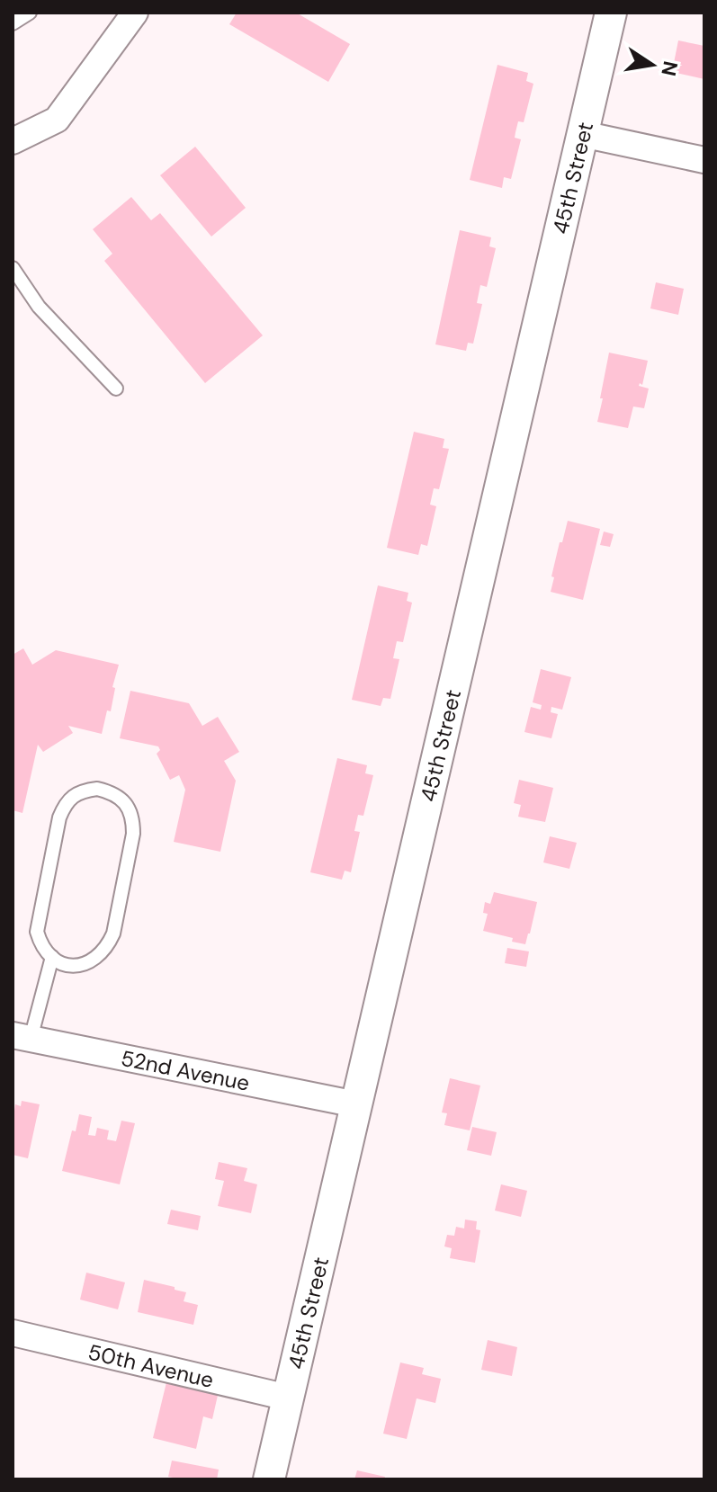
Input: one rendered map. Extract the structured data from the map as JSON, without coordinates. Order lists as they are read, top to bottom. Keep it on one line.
{"streets":{"street":["45th Street","52nd Avenue","50th Avenue"]},"crossings":[["45th Street","52nd Avenue"],["45th Street","50th Avenue"]],"north":"right"}
